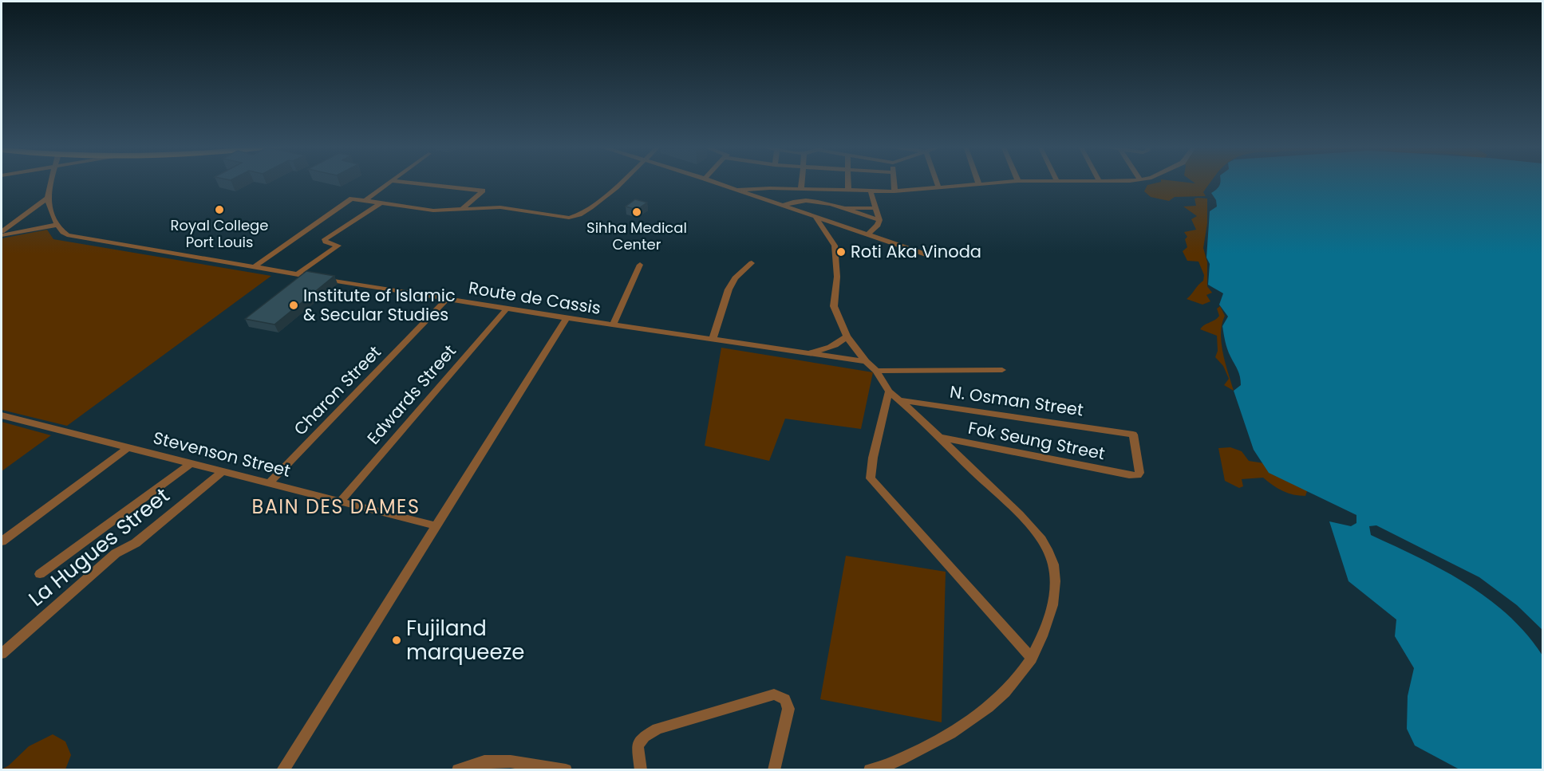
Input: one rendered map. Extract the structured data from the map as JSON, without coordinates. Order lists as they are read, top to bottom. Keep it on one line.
{"streets":{"street":["Route de Cassis","Charon Street","Edwards Street","N. Osman Street","Fok Seung Street","Stevenson Street","La Hugues Street"]},"crossings":[["Route de Cassis","Charon Street"],["Route de Cassis","Edwards Street"],["Charon Street","Stevenson Street"],["Edwards Street","Stevenson Street"],["N. Osman Street","Fok Seung Street"],["Stevenson Street","La Hugues Street"]],"districts":["BAIN DES DAMES"],"places":["Royal College Port Louis","Sihha Medical Center","Roti Aka Vinoda","Institute of Islamic & Secular Studies","Fujiland marqueeze"]}
